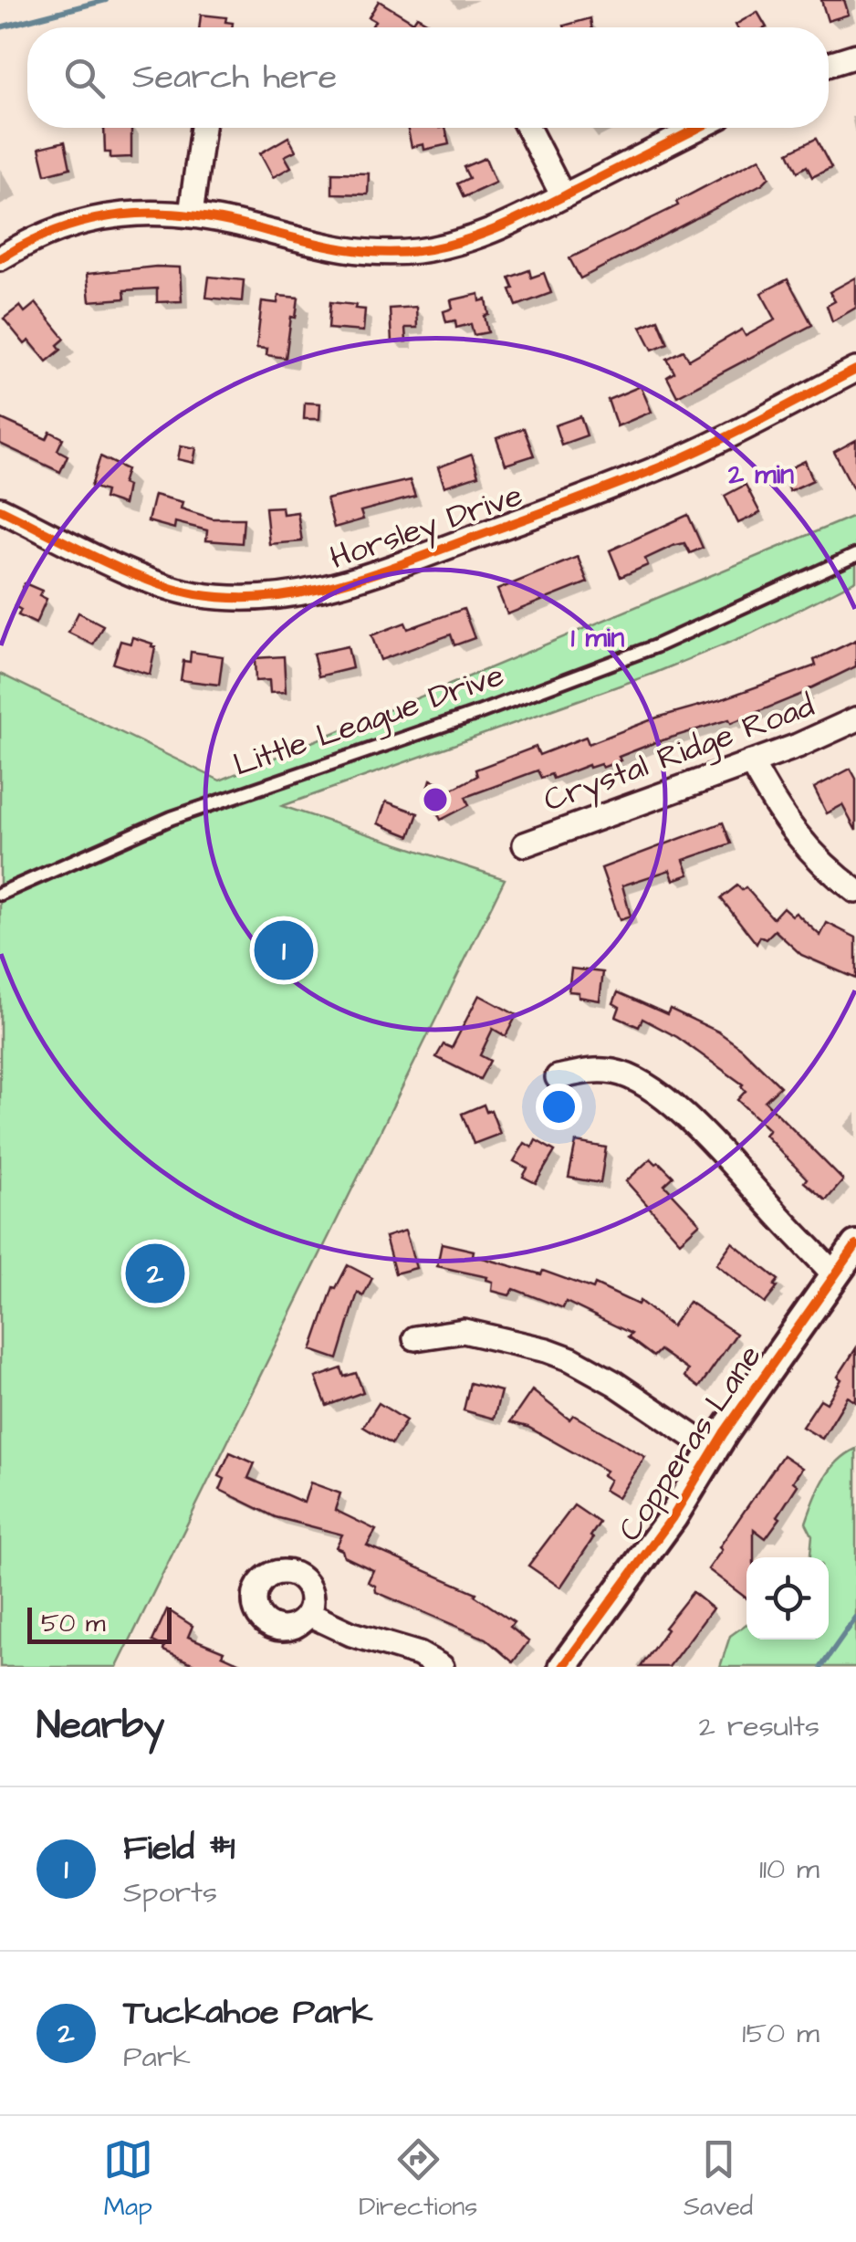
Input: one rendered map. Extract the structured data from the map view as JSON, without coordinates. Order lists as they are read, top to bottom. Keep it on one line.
{"streets":{"street":["Horsley Drive","Crystal Ridge Road","Copperas Lane"],"lane":["Little League Drive"]},"scale_bar":"50 m","page":{"search":"Search here","pins":["1","2"],"scale":"50 m","heading":["Nearby","2 results"],"list":[{"mark":"1","name":"Field #1","note":"Sports","value":"110 m"},{"mark":"2","name":"Tuckahoe Park","note":"Park","value":"150 m"}],"nav":["Map","Directions","Saved"]},"rings":["2 min","1 min"]}
